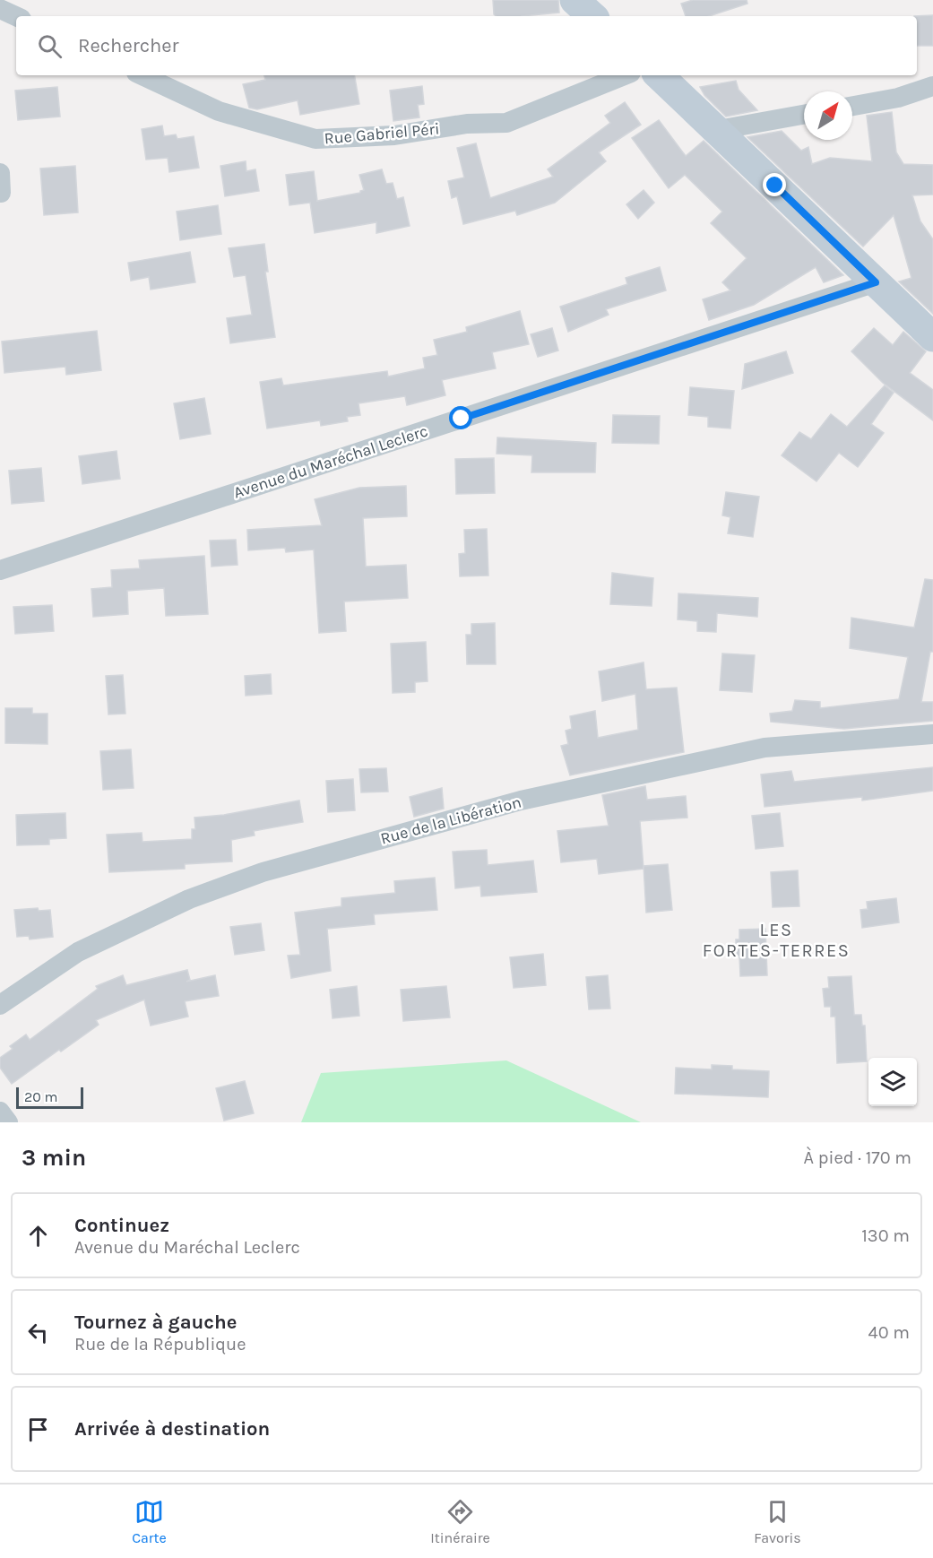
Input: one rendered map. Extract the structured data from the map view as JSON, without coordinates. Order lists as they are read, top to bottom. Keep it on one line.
{"streets":{"street":["Rue Gabriel Péri","Avenue du Maréchal Leclerc","Rue de la Libération"]},"districts":["LES FORTES-TERRES"],"scale_bar":"20 m","north":"top right","page":{"search":"Rechercher","scale":"20 m","heading":["3 min","À pied · 170 m"],"list":[["Continuez","Avenue du Maréchal Leclerc","130 m"],["Tournez à gauche","Rue de la République","40 m"],"Arrivée à destination"],"nav":["Carte","Itinéraire","Favoris"]}}
